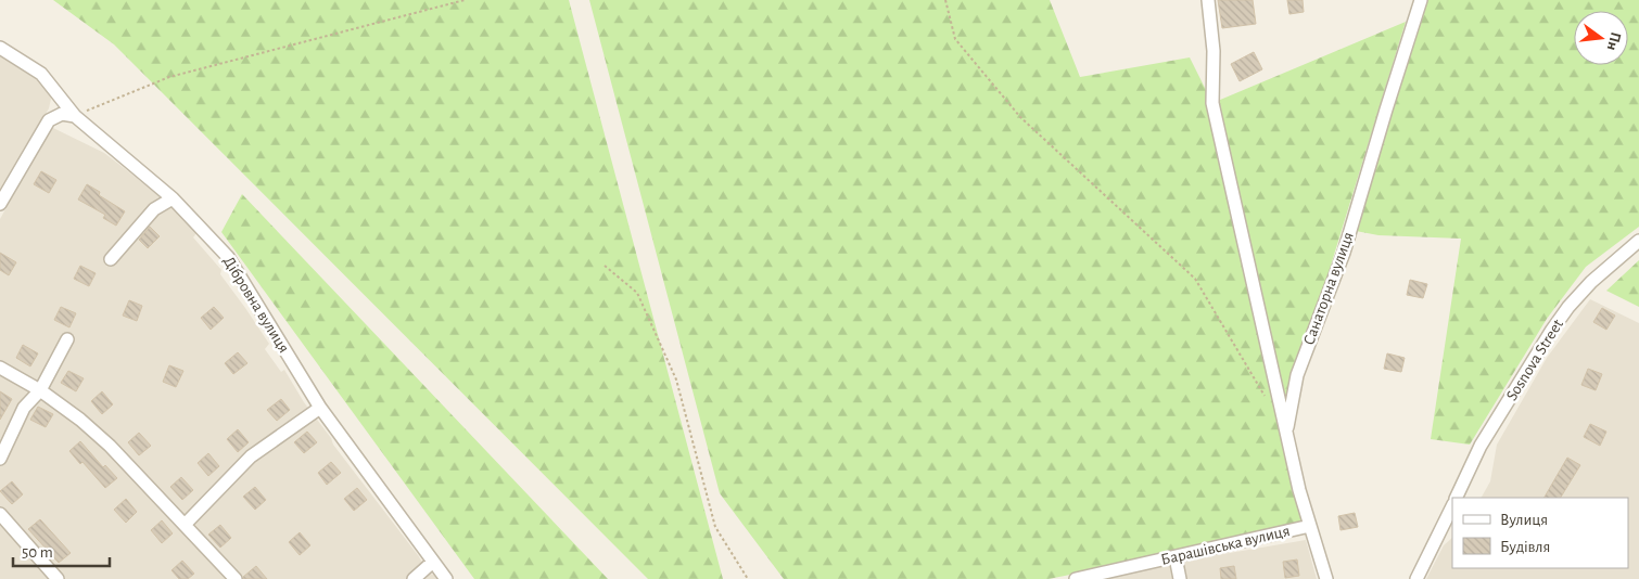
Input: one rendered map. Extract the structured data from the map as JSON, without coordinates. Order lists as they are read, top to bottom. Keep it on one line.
{"streets":{"street":["Санаторна вулиця","Дібровна вулиця","Sosnova Street","Барашівська вулиця"]},"crossings":[["Санаторна вулиця","Барашівська вулиця"]],"legend":["Вулиця","Будівля"],"scale_bar":"50 m","north":"right"}
